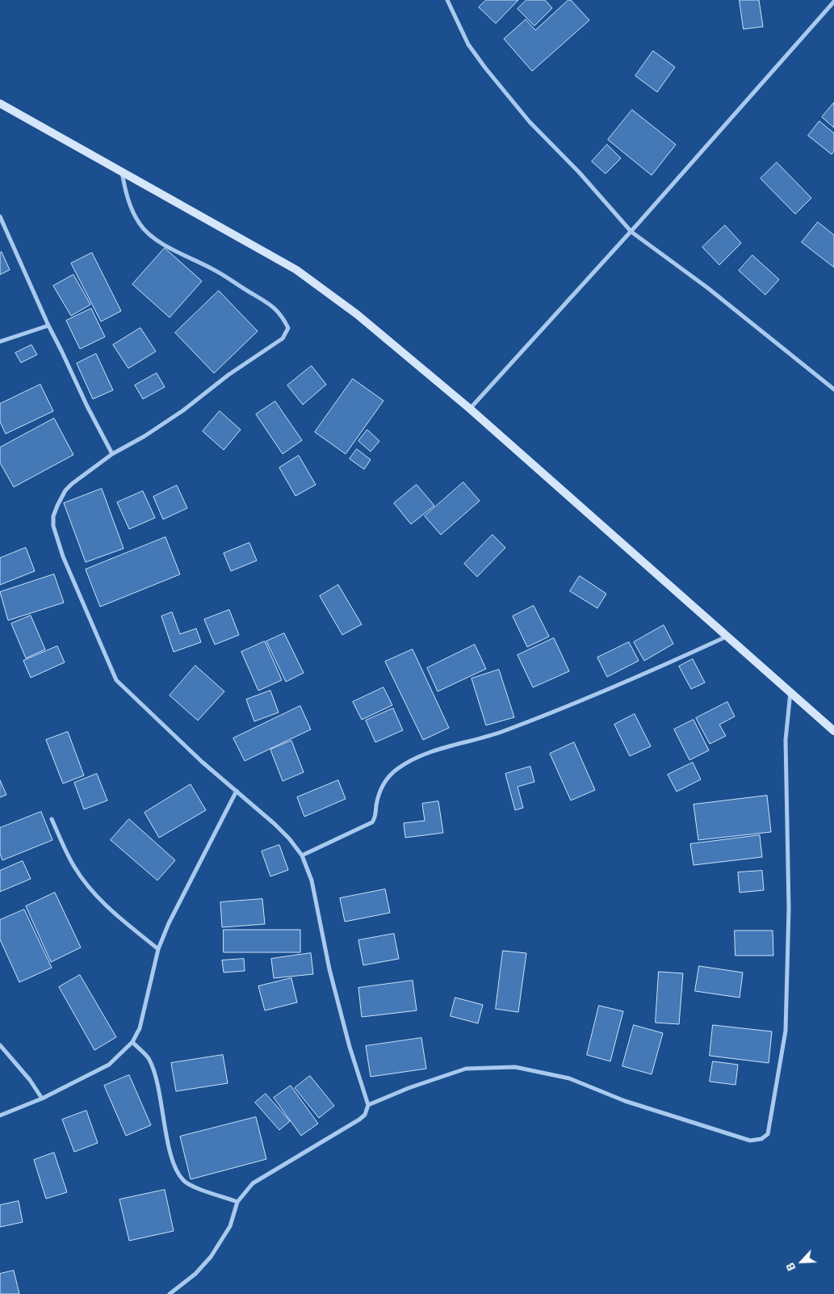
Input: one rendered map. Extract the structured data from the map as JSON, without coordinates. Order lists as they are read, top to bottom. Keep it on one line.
{"north":"bottom left"}
